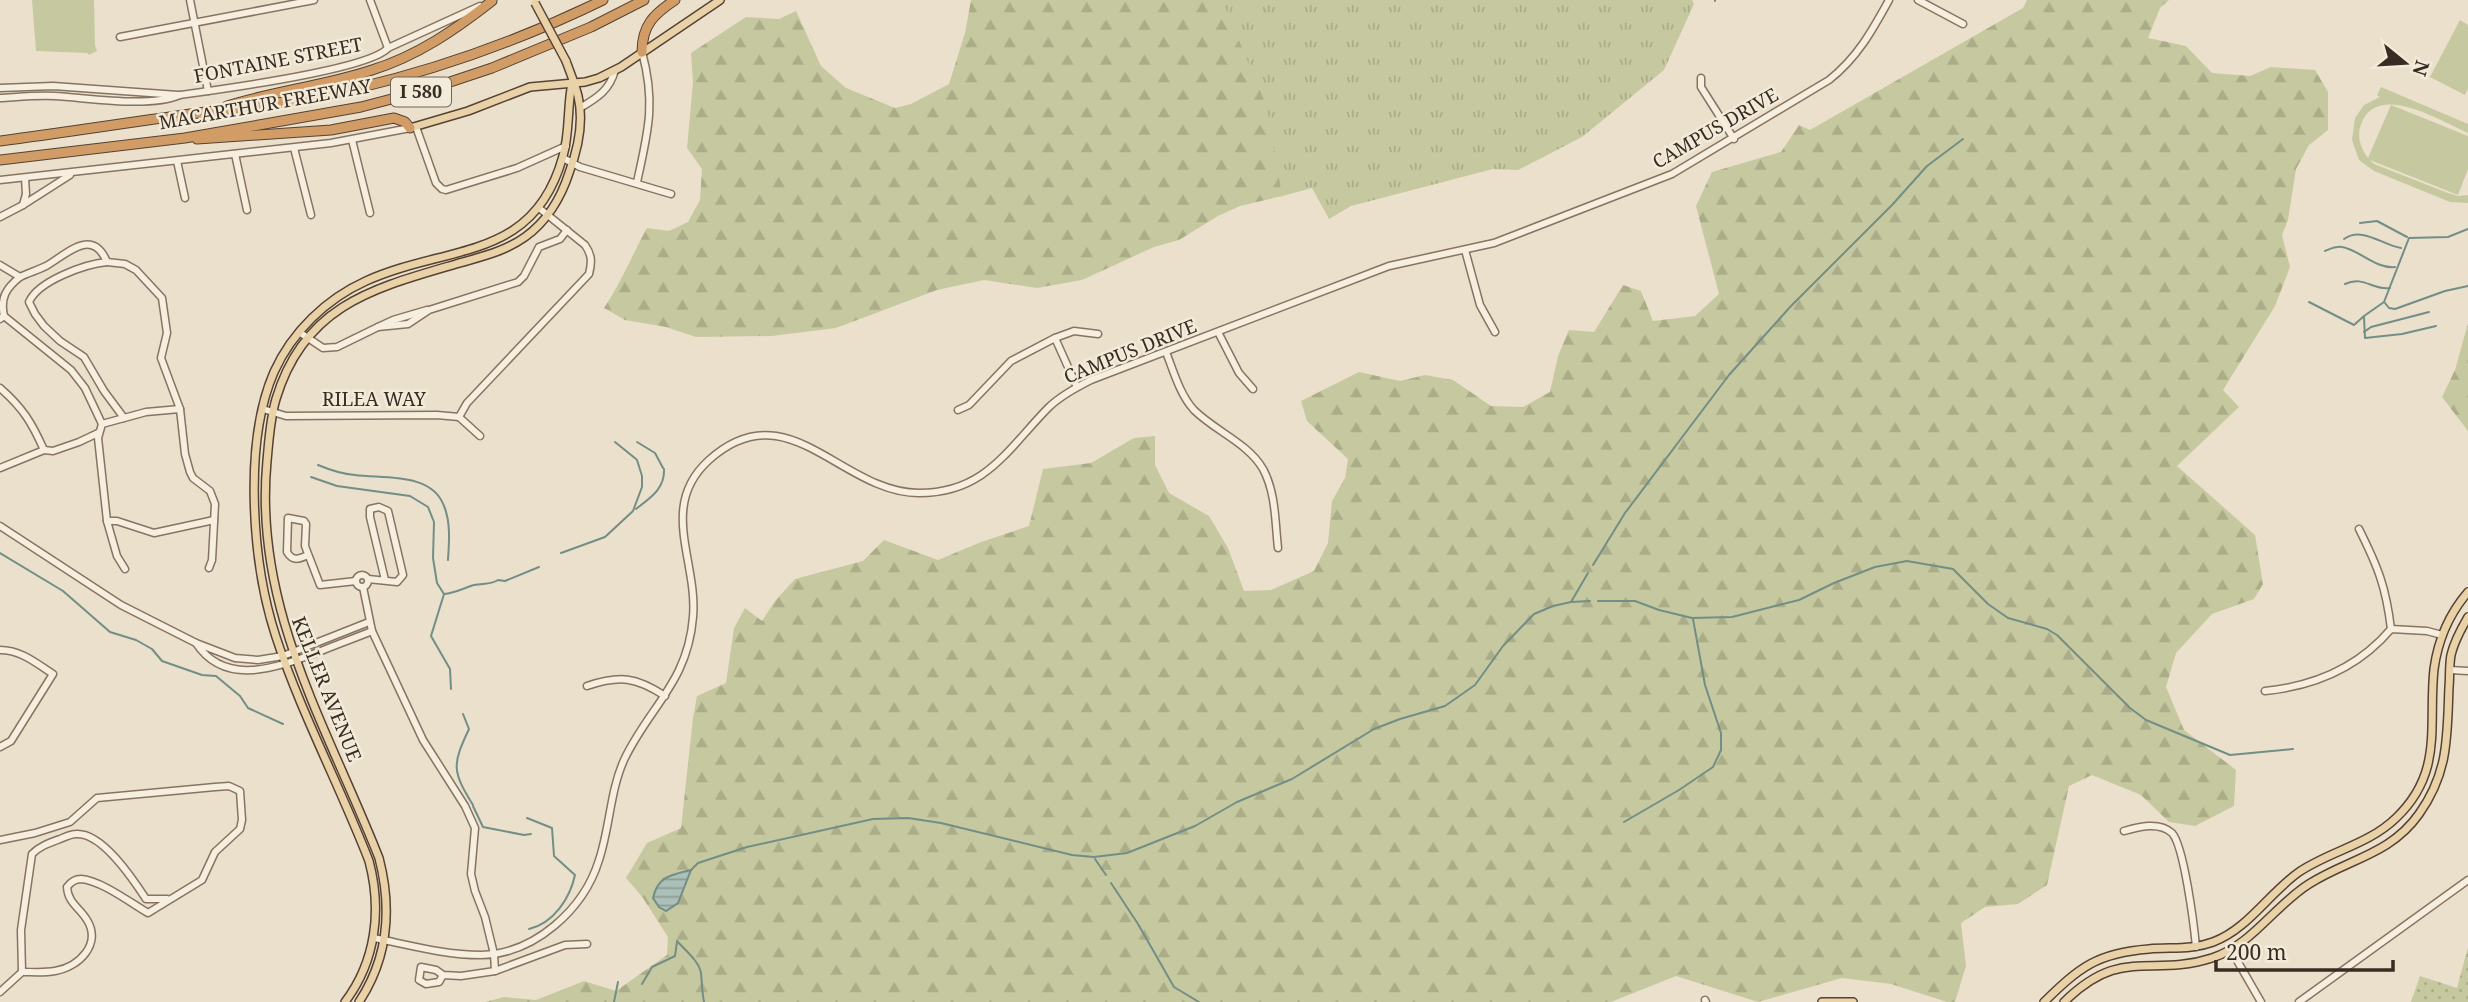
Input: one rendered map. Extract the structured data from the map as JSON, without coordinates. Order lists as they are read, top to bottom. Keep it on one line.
{"streets":{"highway":["I 580","MACARTHUR FREEWAY"],"main road":["KELLER AVENUE"],"street":["FONTAINE STREET","CAMPUS DRIVE","RILEA WAY"]},"crossings":[["CAMPUS DRIVE","KELLER AVENUE"],["RILEA WAY","KELLER AVENUE"]],"scale_bar":"200 m","north":"right"}
